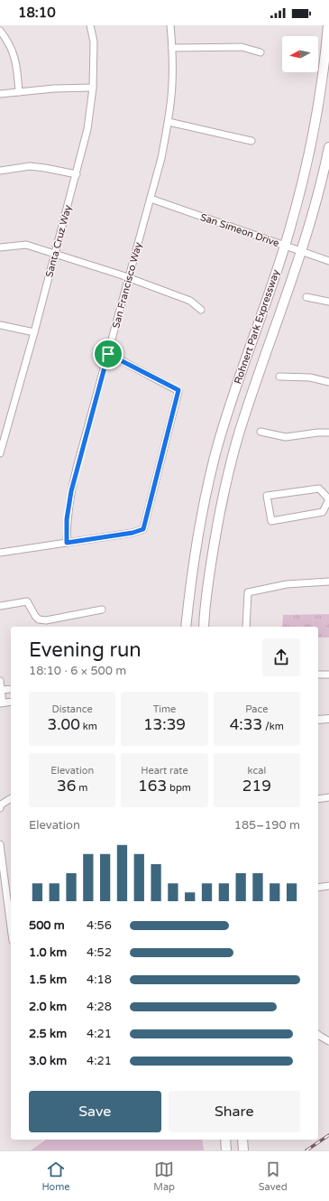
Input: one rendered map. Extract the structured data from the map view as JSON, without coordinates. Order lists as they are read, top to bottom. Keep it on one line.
{"streets":{"main road":["Rohnert Park Expressway"],"street":["San Simeon Drive","Santa Cruz Way","San Francisco Way"]},"crossings":[["San Simeon Drive","San Francisco Way"],["San Simeon Drive","Rohnert Park Expressway"]],"north":"left","page":{"status":"18:10","heading":["Evening run","18:10 · 6 × 500 m"],"stats":[["Distance","3.00 km"],["Time","13:39"],["Pace","4:33 /km"],["Elevation","36 m"],["Heart rate","163 bpm"],["kcal","219"]],"chart":["Elevation","185–190 m"],"list":[{"name":"500 m","note":"4:56"},{"name":"1.0 km","note":"4:52"},{"name":"1.5 km","note":"4:18"},{"name":"2.0 km","note":"4:28"},{"name":"2.5 km","note":"4:21"},{"name":"3.0 km","note":"4:21"}],"buttons":["Save","Share"],"tabs":["Home","Map","Saved"]}}
